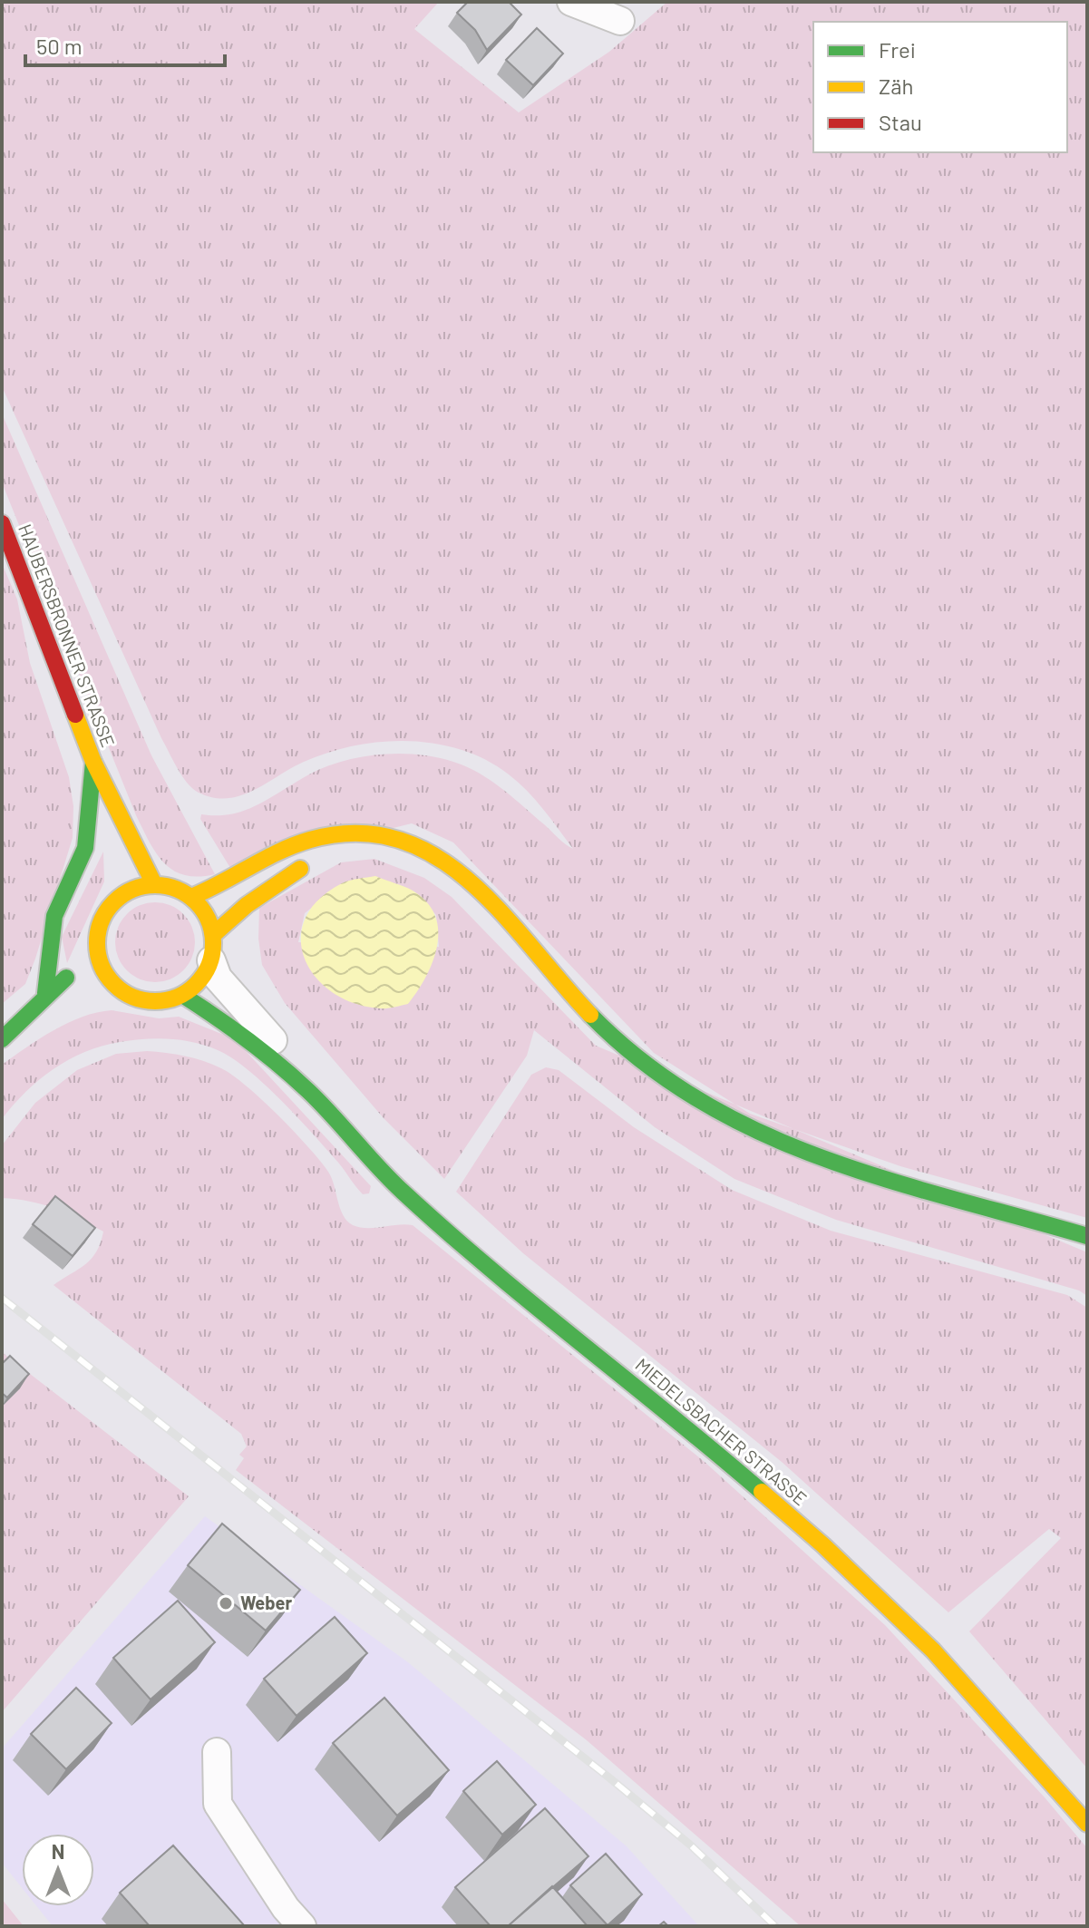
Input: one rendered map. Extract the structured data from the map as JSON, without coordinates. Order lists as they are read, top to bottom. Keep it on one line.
{"streets":{"main road":["HAUBERSBRONNER STRASSE","MIEDELSBACHER STRASSE"]},"places":["Weber"],"legend":["Frei","Zäh","Stau"],"scale_bar":"50 m","north":"top"}
